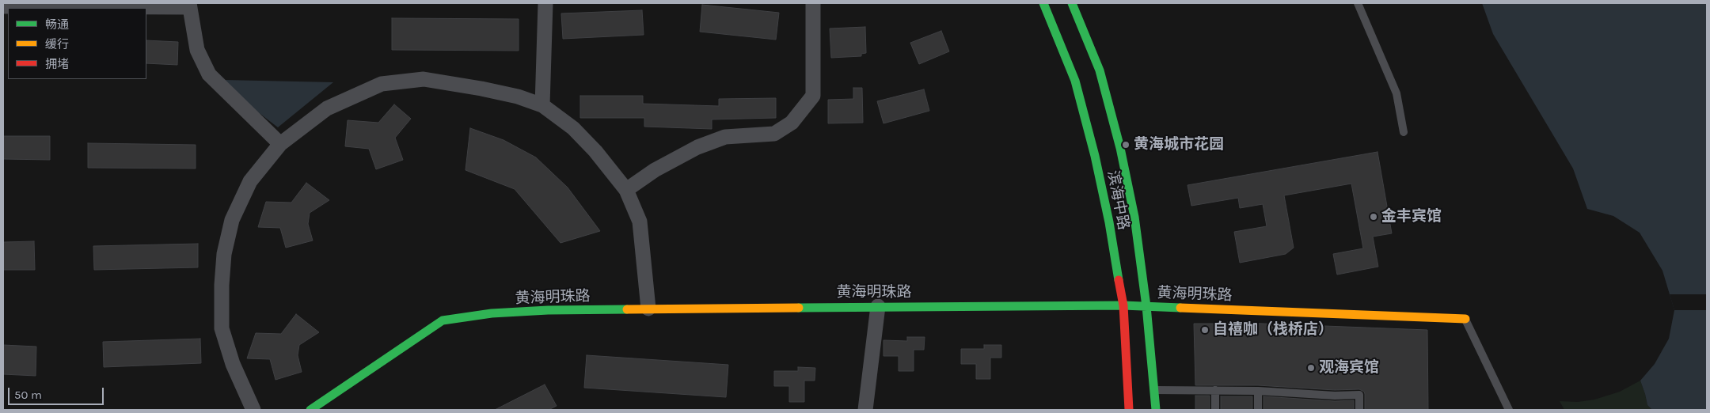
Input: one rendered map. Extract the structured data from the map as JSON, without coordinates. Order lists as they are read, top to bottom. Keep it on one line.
{"streets":{"street":["滨海中路","黄海明珠路"]},"crossings":[["滨海中路","黄海明珠路"]],"places":["黄海城市花园","金丰宾馆","自禧咖（栈桥店）","观海宾馆"],"legend":["畅通","缓行","拥堵"],"scale_bar":"50 m"}
